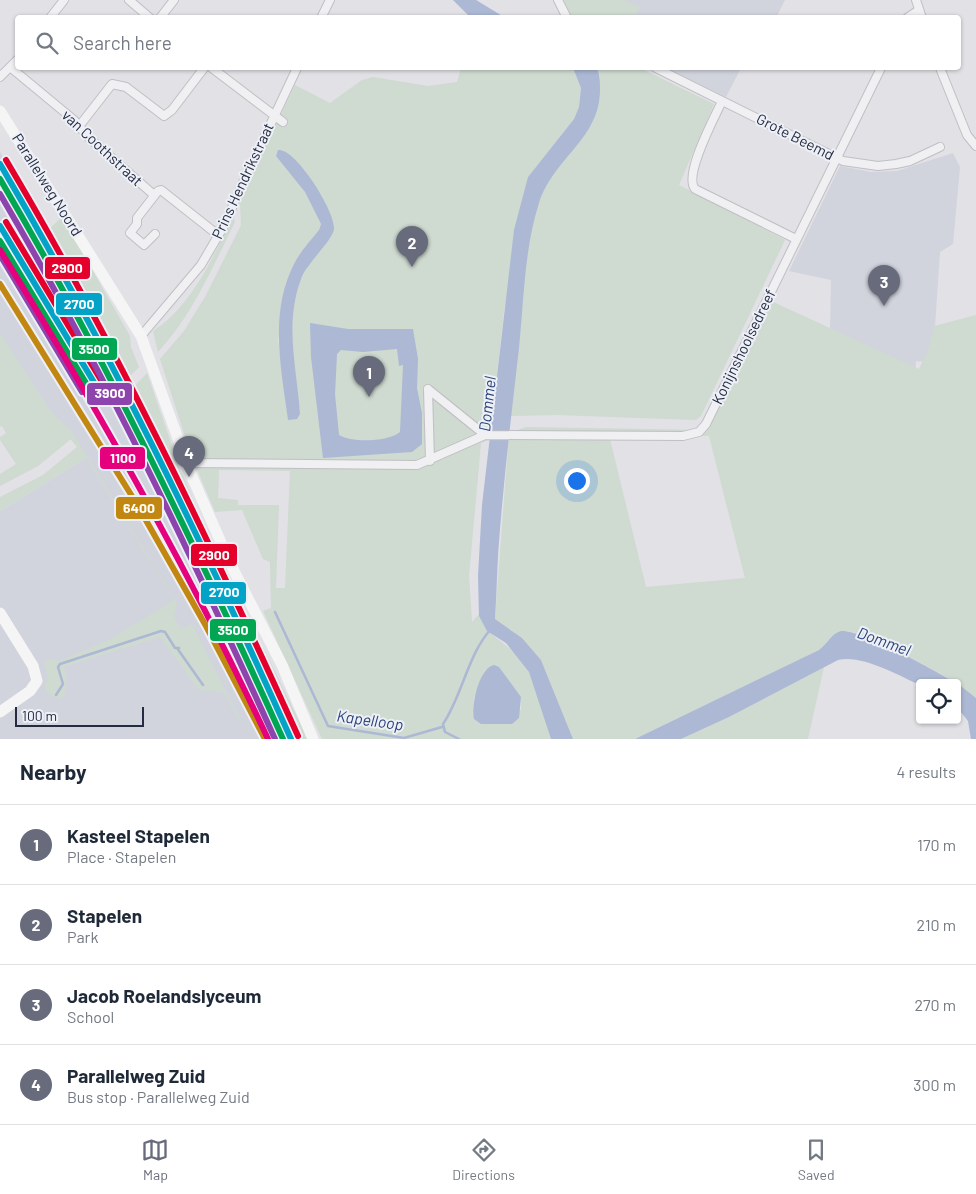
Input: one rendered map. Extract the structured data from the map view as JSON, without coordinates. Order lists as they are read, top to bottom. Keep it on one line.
{"streets":{"street":["Grote Beemd","van Coothstraat","Prins Hendrikstraat","Parallelweg Noord","Konijnshoolsedreef"]},"crossings":[["Grote Beemd","Konijnshoolsedreef"],["van Coothstraat","Prins Hendrikstraat"],["Prins Hendrikstraat","Parallelweg Noord"]],"water":["Dommel","Kapelloop"],"lines":["transit line 2900","transit line 2700","transit line 3500","transit line 3900","transit line 1100","transit line 6400"],"scale_bar":"100 m","page":{"search":"Search here","pins":["2","3","1","4"],"scale":"100 m","heading":["Nearby","4 results"],"list":[{"mark":"1","name":"Kasteel Stapelen","note":"Place · Stapelen","value":"170 m"},{"mark":"2","name":"Stapelen","note":"Park","value":"210 m"},{"mark":"3","name":"Jacob Roelandslyceum","note":"School","value":"270 m"},{"mark":"4","name":"Parallelweg Zuid","note":"Bus stop · Parallelweg Zuid","value":"300 m"}],"nav":["Map","Directions","Saved"]}}
